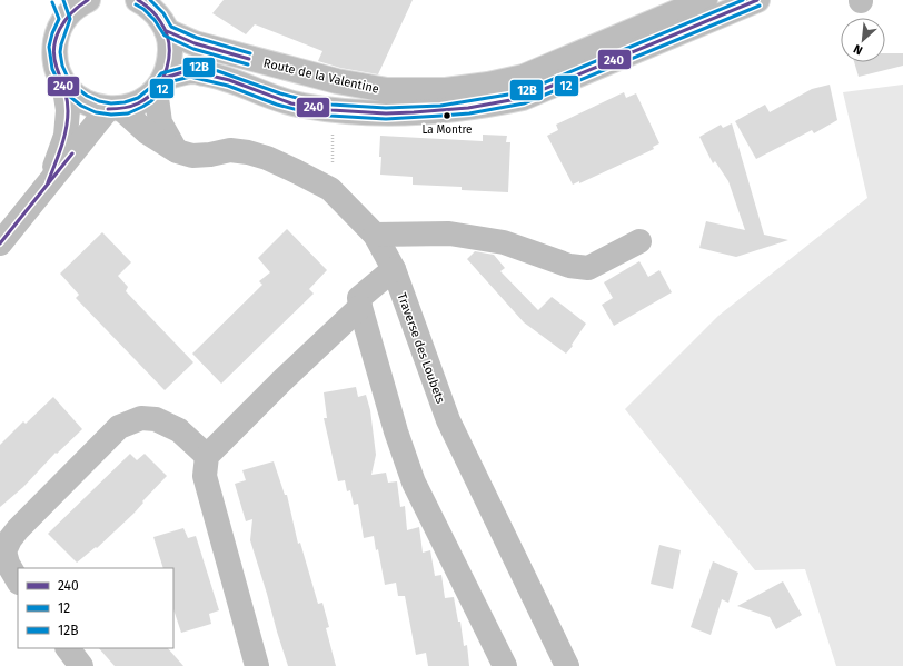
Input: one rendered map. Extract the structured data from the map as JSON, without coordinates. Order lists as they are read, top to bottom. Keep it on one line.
{"streets":{"main road":["Route de la Valentine","Traverse des Loubets"]},"places":["La Montre"],"lines":["transit line 240","transit line 12B","transit line 12"],"legend":["240","12","12B"],"north":"bottom left"}
